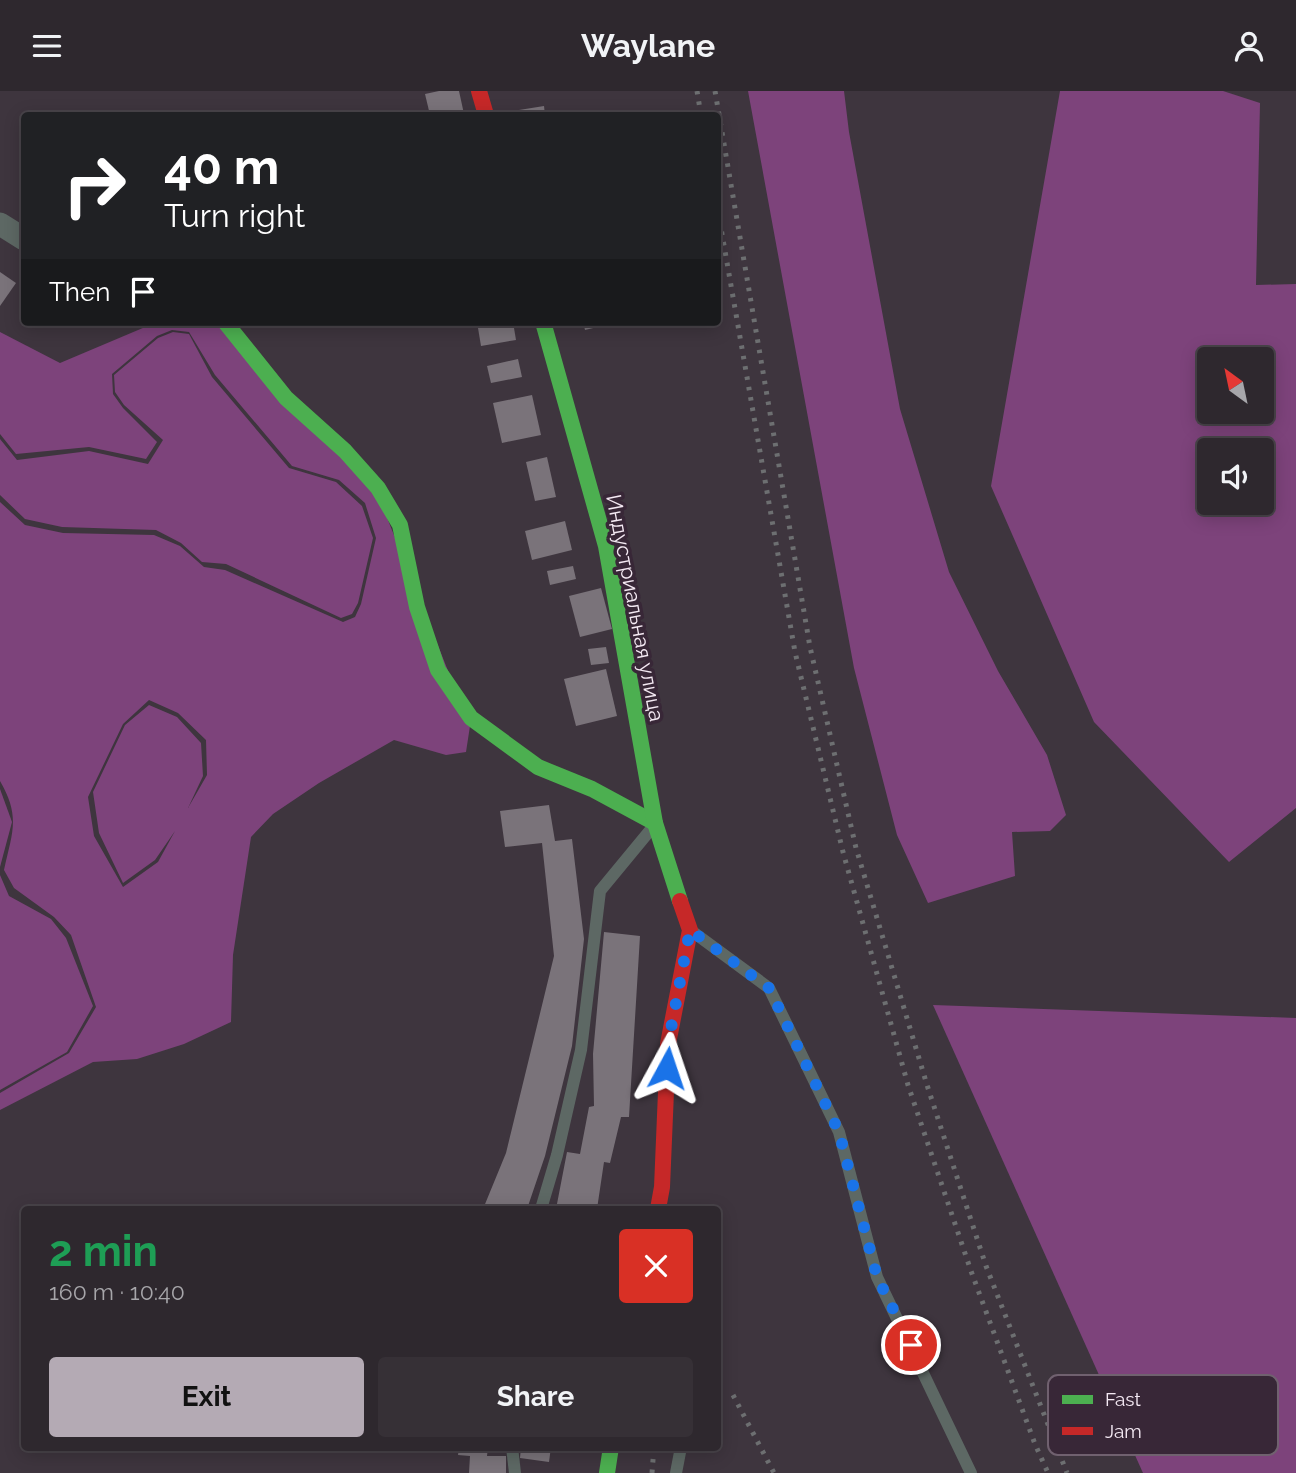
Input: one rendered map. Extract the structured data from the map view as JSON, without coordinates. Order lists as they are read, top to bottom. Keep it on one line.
{"streets":{"street":["Индустриальная улица"]},"legend":["Fast","Jam"],"north":"top left","page":{"header":"Waylane","turn":["40 m","Turn right"],"then":"Then","heading":["2 min","160 m · 10:40"],"buttons":["Exit","Share"]}}
